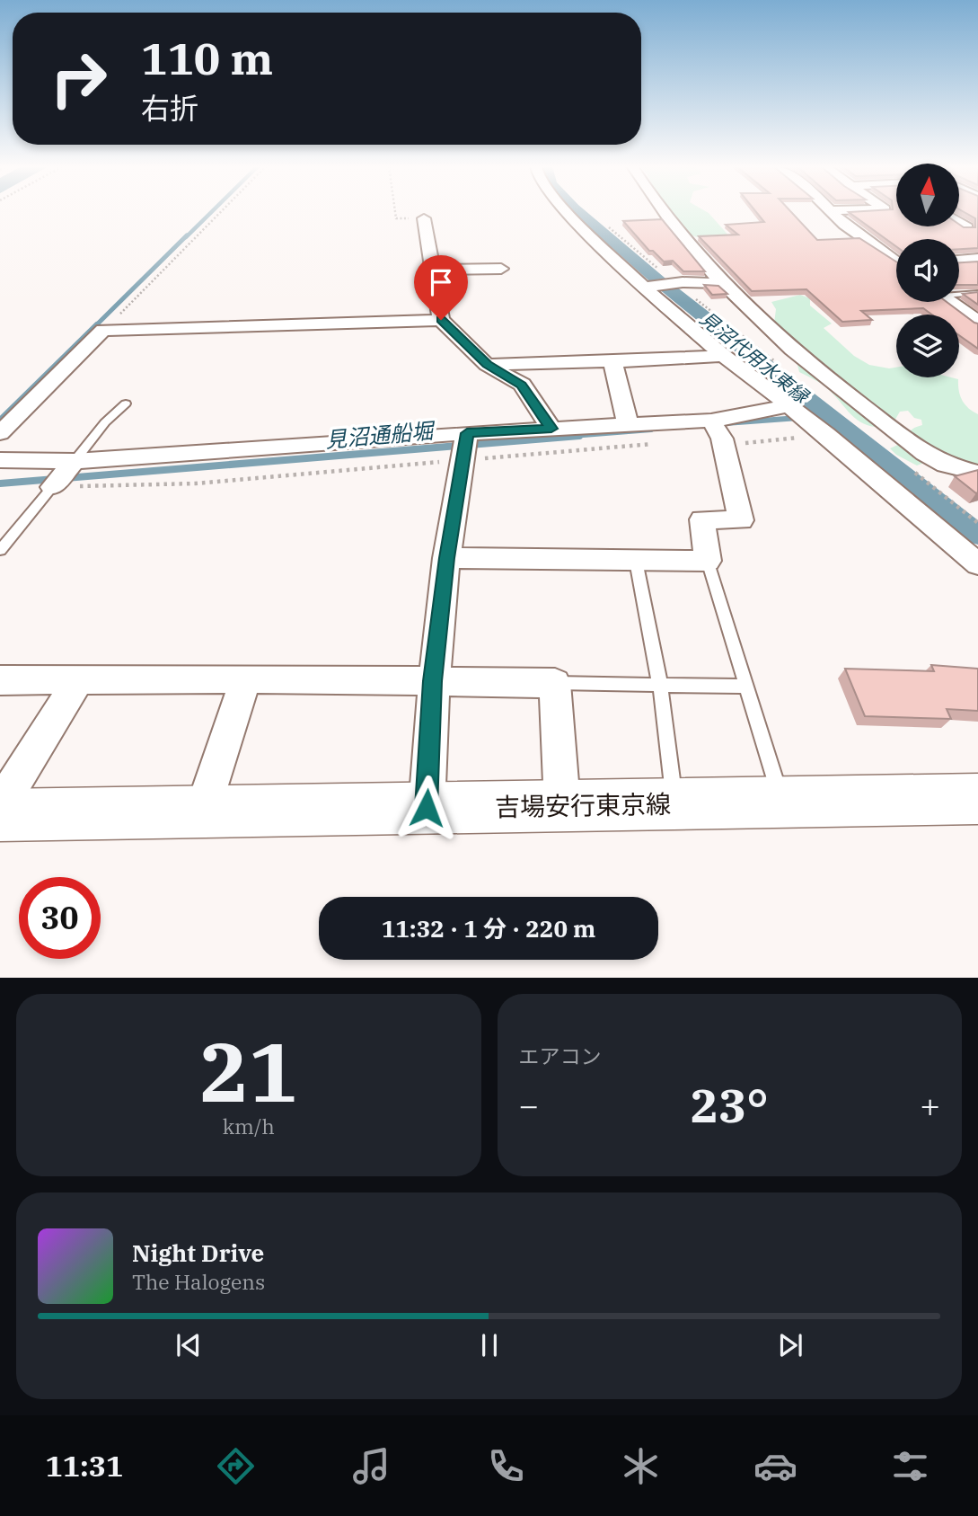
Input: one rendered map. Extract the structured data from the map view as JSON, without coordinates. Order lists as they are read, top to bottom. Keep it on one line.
{"streets":{"main road":["吉場安行東京線"]},"water":["見沼代用水東縁","見沼通船堀"],"north":"top","page":{"turn":["110 m","右折"],"limit":"30","trip":"11:32 · 1 分 · 220 m","tile":[["21","km/h"],"エアコン"],"heat":["−","23°","+"],"song":["Night Drive","The Halogens"],"tabs":"11:31"}}
